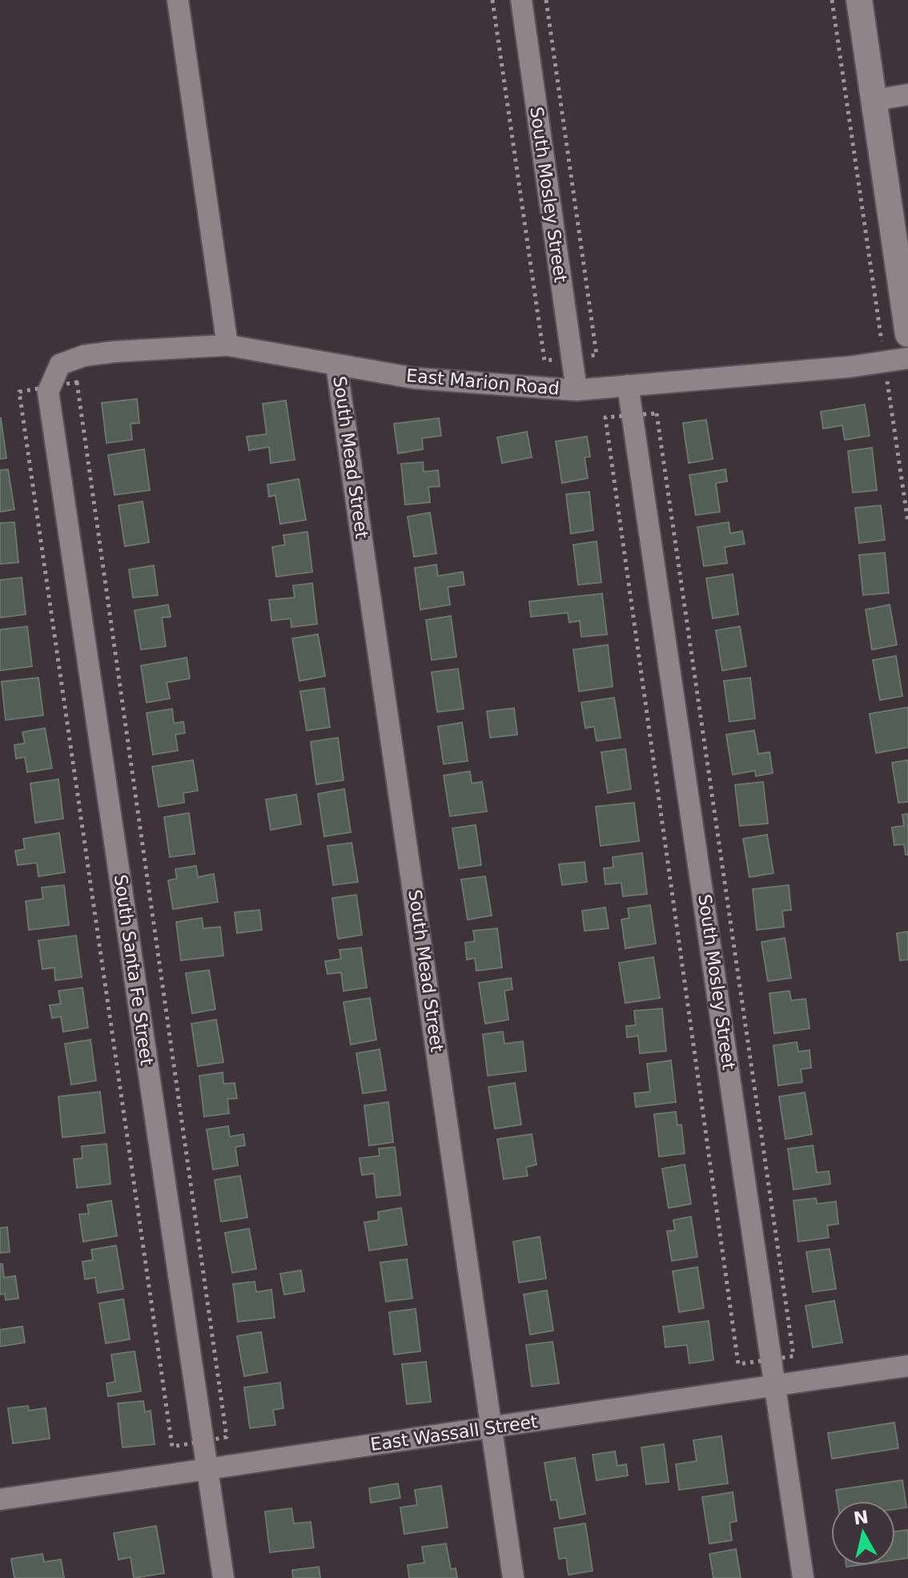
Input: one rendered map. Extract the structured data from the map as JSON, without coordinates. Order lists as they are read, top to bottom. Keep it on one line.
{"streets":{"street":["South Mosley Street","East Marion Road","South Mead Street","South Santa Fe Street","East Wassall Street"]},"crossings":[["South Mosley Street","East Marion Road"],["South Mosley Street","East Wassall Street"],["East Marion Road","South Mead Street"],["East Marion Road","South Santa Fe Street"],["South Mead Street","East Wassall Street"],["South Santa Fe Street","East Wassall Street"]],"north":"top"}
